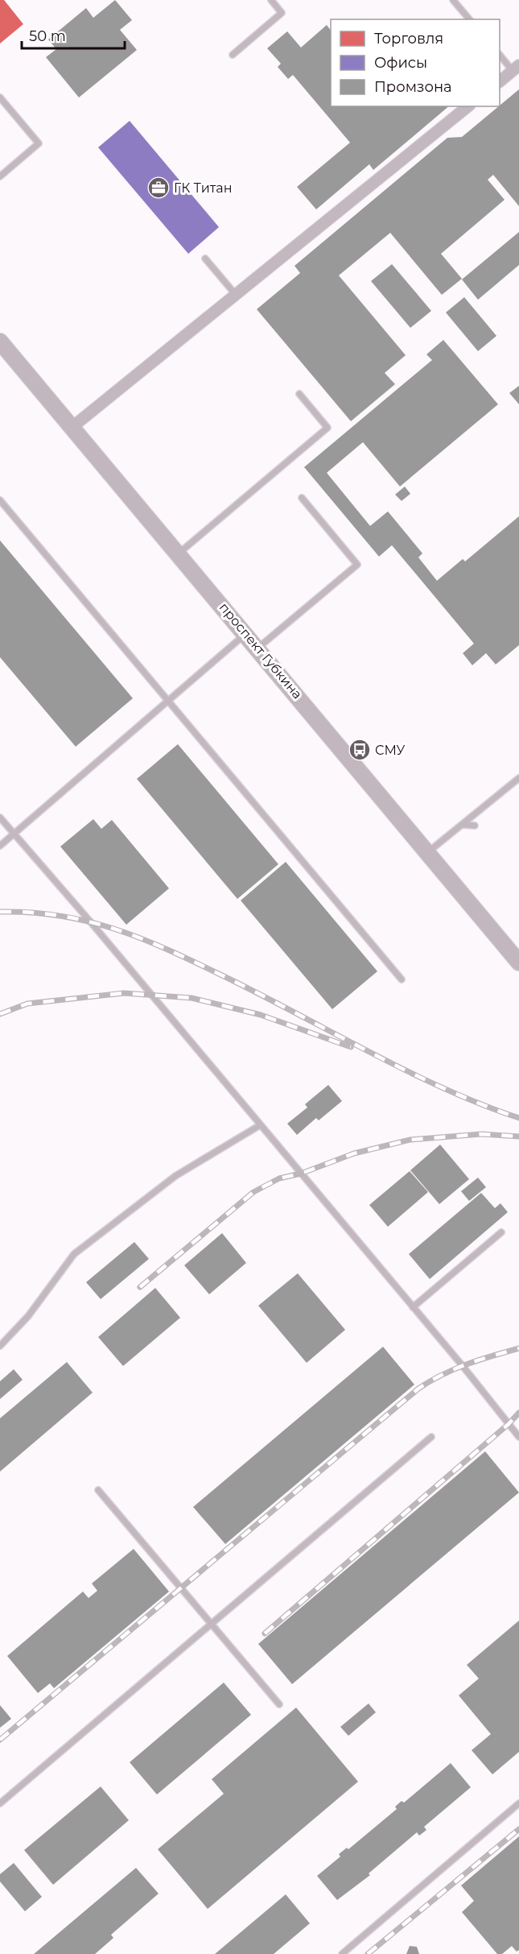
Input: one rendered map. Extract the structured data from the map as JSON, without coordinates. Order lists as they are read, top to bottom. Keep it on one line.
{"streets":{"main road":["проспект Губкина"]},"places":{"office":["ГК Титан"],"bus stop":["СМУ"]},"legend":["Торговля","Офисы","Промзона"],"scale_bar":"50 m"}
